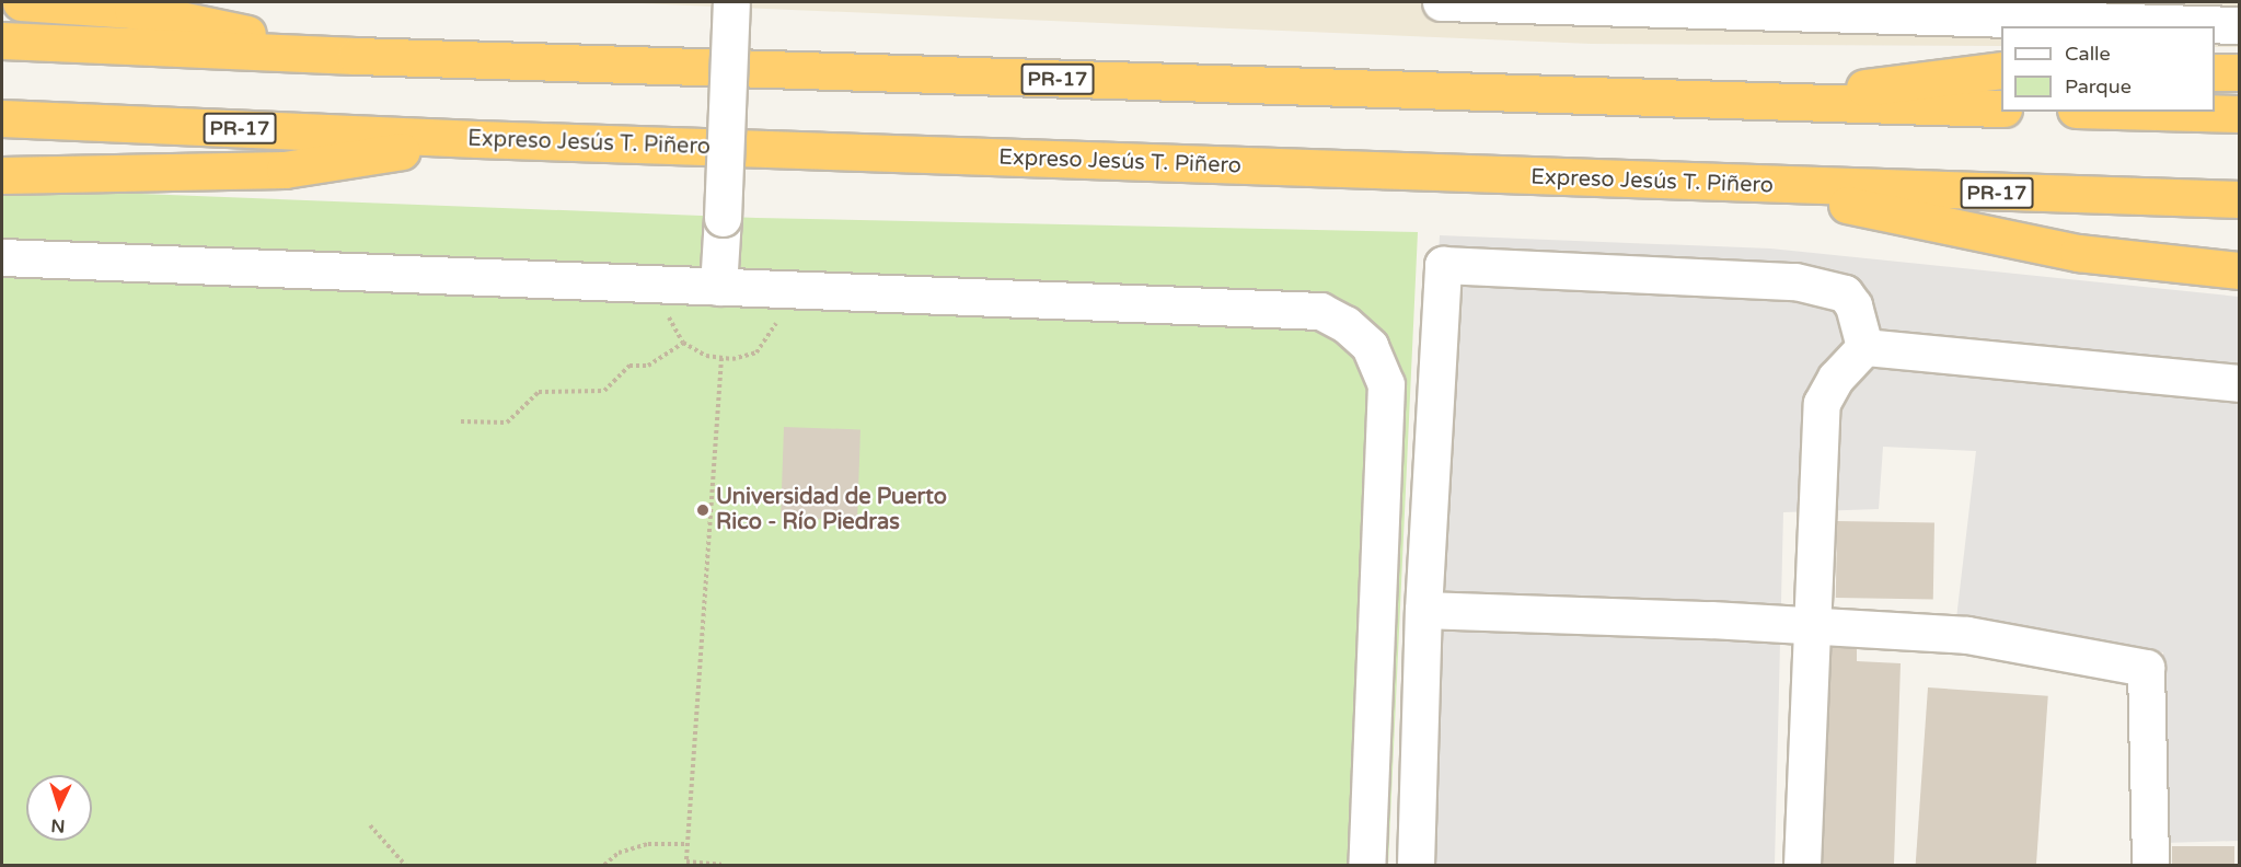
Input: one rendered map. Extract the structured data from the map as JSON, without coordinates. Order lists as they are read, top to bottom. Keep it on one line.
{"streets":{"highway":["PR-17","Expreso Jesús T. Piñero"]},"places":["Universidad de Puerto Rico - Río Piedras"],"legend":["Calle","Parque"],"north":"bottom"}
